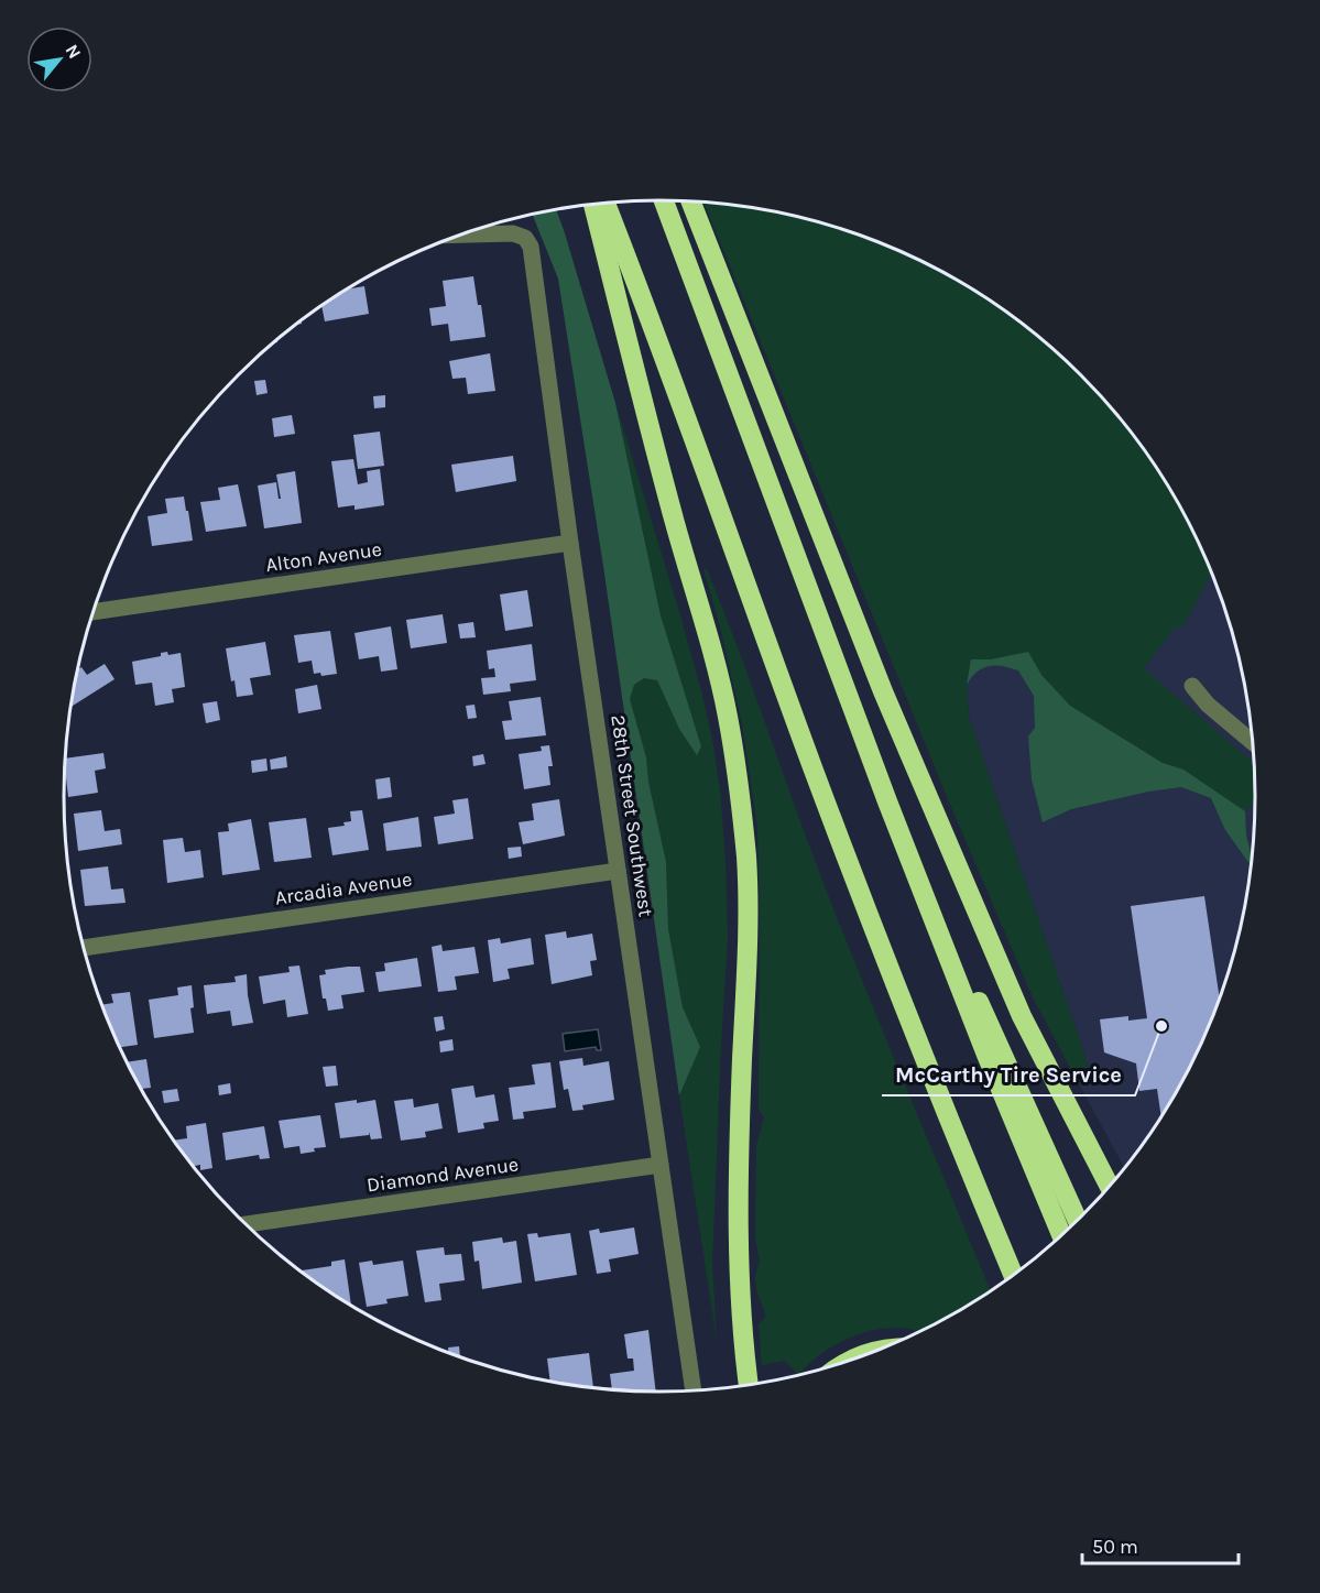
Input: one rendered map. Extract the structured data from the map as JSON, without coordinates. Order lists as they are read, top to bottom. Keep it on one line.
{"streets":{"street":["Alton Avenue","28th Street Southwest","Arcadia Avenue","Diamond Avenue"]},"crossings":[["Alton Avenue","28th Street Southwest"],["28th Street Southwest","Arcadia Avenue"],["28th Street Southwest","Diamond Avenue"]],"places":["McCarthy Tire Service"],"scale_bar":"50 m","north":"top right"}
